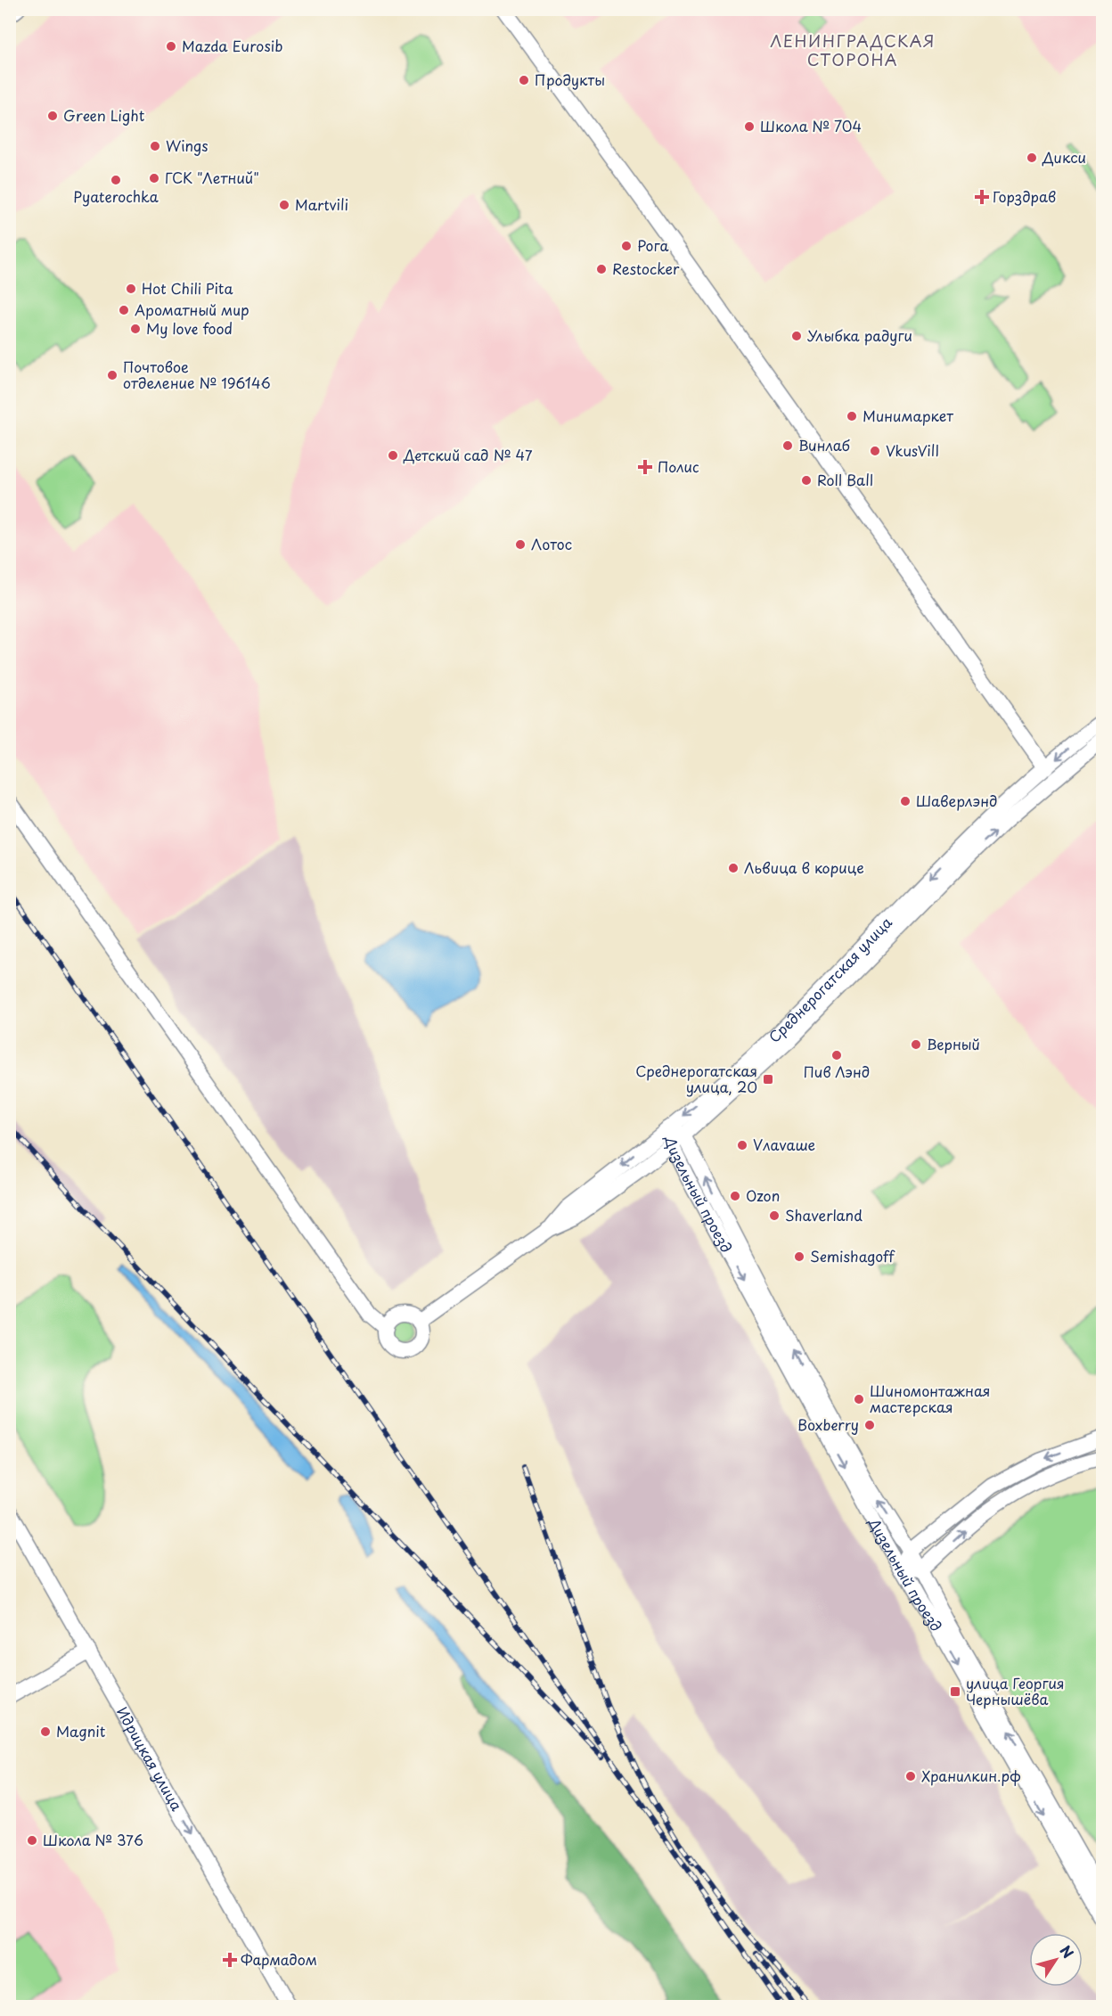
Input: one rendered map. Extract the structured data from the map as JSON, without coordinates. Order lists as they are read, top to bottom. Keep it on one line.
{"streets":{"street":["Среднерогатская улица","Дизельный проезд","Идрицкая улица"]},"crossings":[["Среднерогатская улица","Дизельный проезд"]],"one_way":["Идрицкая улица"],"districts":["ЛЕНИНГРАДСКАЯ СТОРОНА"],"places":{"other":["Mazda Eurosib","Продукты","Green Light","Школа № 704","Wings","Дикси","ГСК \"Летний\"","Pyaterochka","Martvili","Рога","Restocker","Hot Chili Pita","Ароматный мир","My love food","Улыбка радуги","Почтовое отделение № 196146","Минимаркет","Винлаб","VkusVill","Детский сад № 47","Roll Ball","Лотос","Шаверлэнд","Львица в корице","Верный","Пив Лэнд","Vлаvаше","Ozon","Shaverland","Semishagoff","Шиномонтажная мастерская","Boxberry","Magnit","Хранилкин.рф","Школа № 376"],"health":["Горздрав","Полис","Фармадом"],"transit":["Среднерогатская улица, 20","улица Георгия Чернышёва"]},"north":"top right"}
